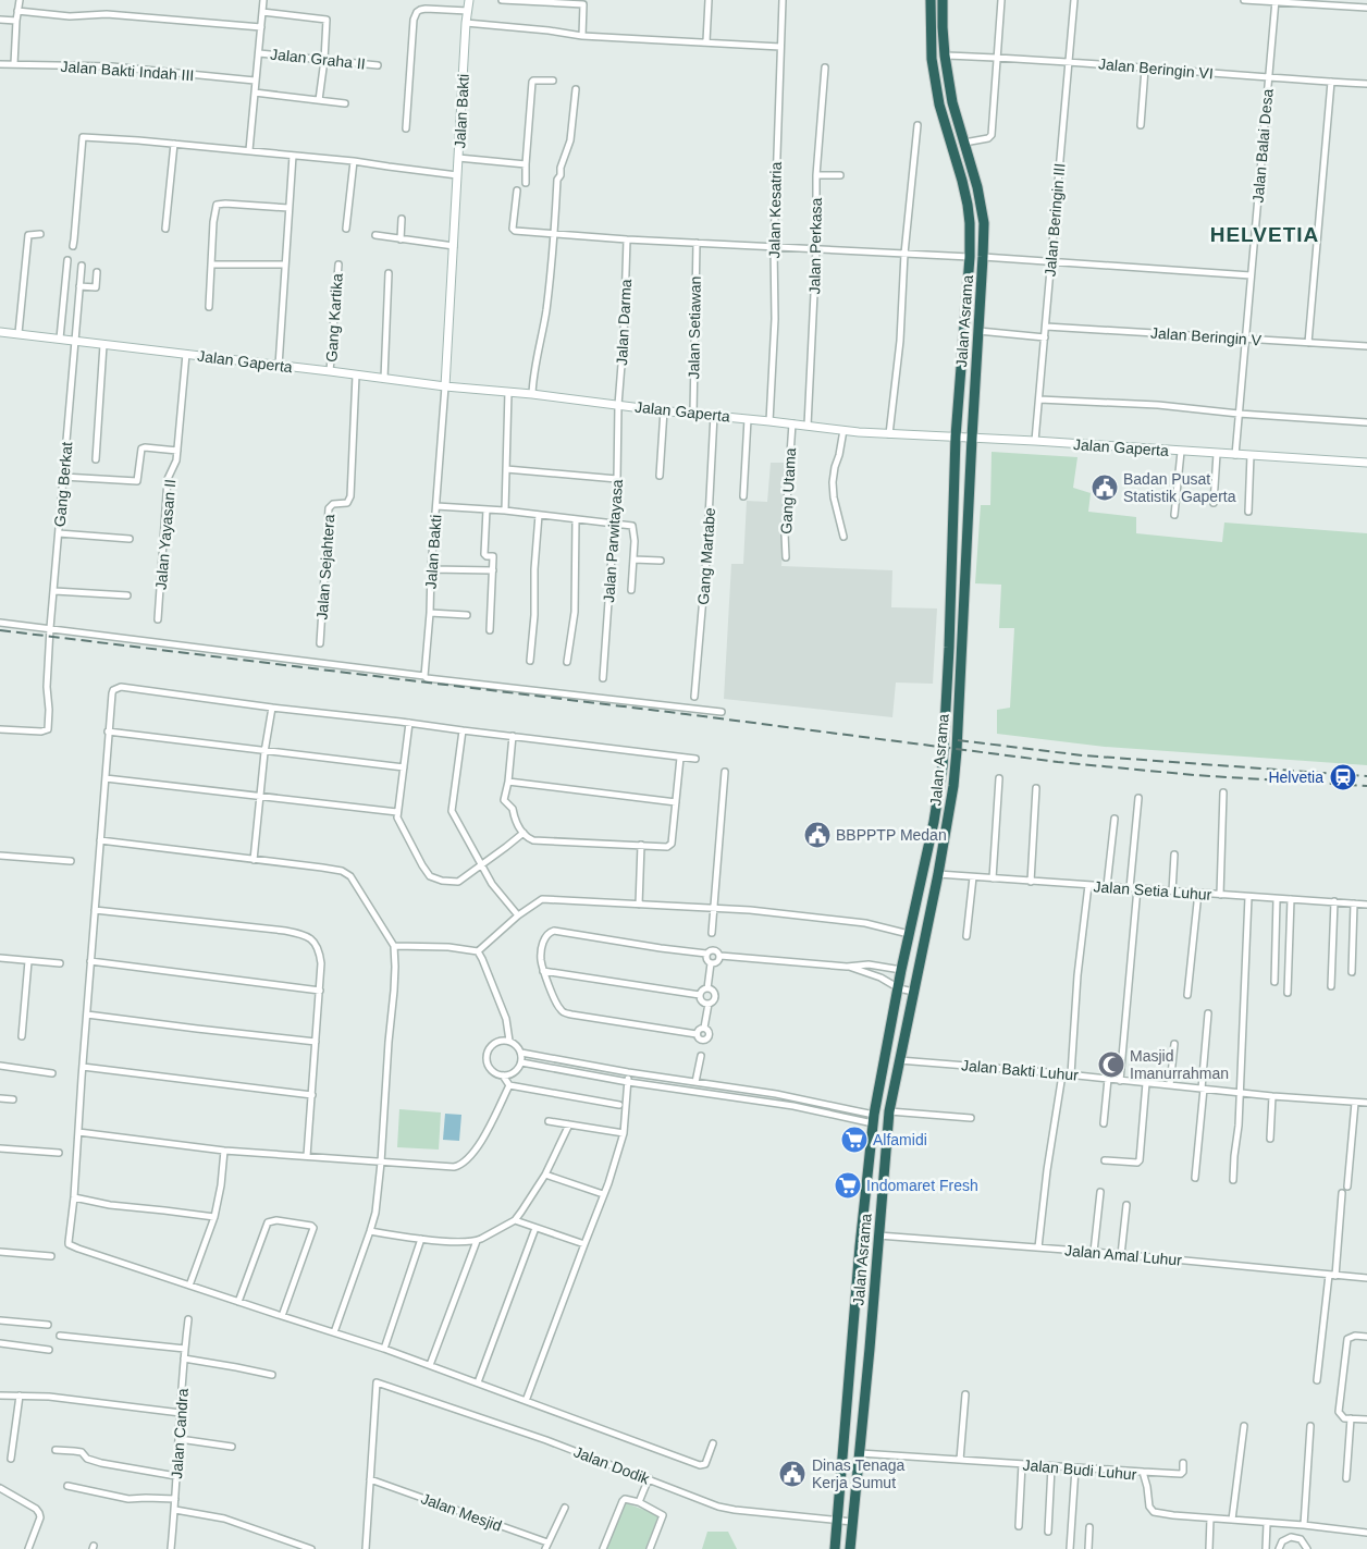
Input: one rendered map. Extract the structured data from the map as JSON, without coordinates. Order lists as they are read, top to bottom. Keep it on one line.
{"streets":{"highway":["Jalan Asrama"],"street":["Jalan Graha II","Jalan Beringin VI","Jalan Bakti Indah III","Jalan Bakti","Jalan Balai Desa","Jalan Kesatria","Jalan Beringin III","Jalan Perkasa","Gang Kartika","Jalan Darma","Jalan Setiawan","Jalan Beringin V","Jalan Gaperta","Gang Berkat","Gang Utama","Jalan Yayasan II","Jalan Parwitayasa","Gang Martabe","Jalan Sejahtera","Jalan Setia Luhur","Jalan Bakti Luhur","Jalan Amal Luhur","Jalan Candra","Jalan Dodik","Jalan Budi Luhur","Jalan Mesjid"]},"crossings":[["Jalan Beringin VI","Jalan Balai Desa"],["Jalan Beringin VI","Jalan Beringin III"],["Jalan Beringin VI","Jalan Asrama"],["Jalan Bakti","Jalan Gaperta"],["Jalan Balai Desa","Jalan Beringin V"],["Jalan Balai Desa","Jalan Gaperta"],["Jalan Kesatria","Jalan Gaperta"],["Jalan Beringin III","Jalan Beringin V"],["Jalan Beringin III","Jalan Gaperta"],["Jalan Perkasa","Jalan Gaperta"],["Gang Kartika","Jalan Gaperta"],["Jalan Asrama","Jalan Gaperta"],["Jalan Asrama","Jalan Setia Luhur"],["Jalan Asrama","Jalan Bakti Luhur"],["Jalan Asrama","Jalan Amal Luhur"],["Jalan Asrama","Jalan Dodik"],["Jalan Asrama","Jalan Budi Luhur"],["Jalan Darma","Jalan Gaperta"],["Jalan Darma","Jalan Parwitayasa"],["Jalan Setiawan","Jalan Gaperta"],["Jalan Gaperta","Gang Berkat"],["Jalan Gaperta","Gang Utama"],["Jalan Gaperta","Jalan Yayasan II"],["Jalan Gaperta","Jalan Parwitayasa"],["Jalan Gaperta","Gang Martabe"],["Jalan Gaperta","Jalan Sejahtera"],["Jalan Dodik","Jalan Mesjid"]],"districts":["HELVETIA"],"places":{"public building":["Badan Pusat Statistik Gaperta","BBPPTP Medan","Dinas Tenaga Kerja Sumut"],"station":["Helvetia"],"mosque":["Masjid Imanurrahman"],"supermarket":["Alfamidi","Indomaret Fresh"]}}
